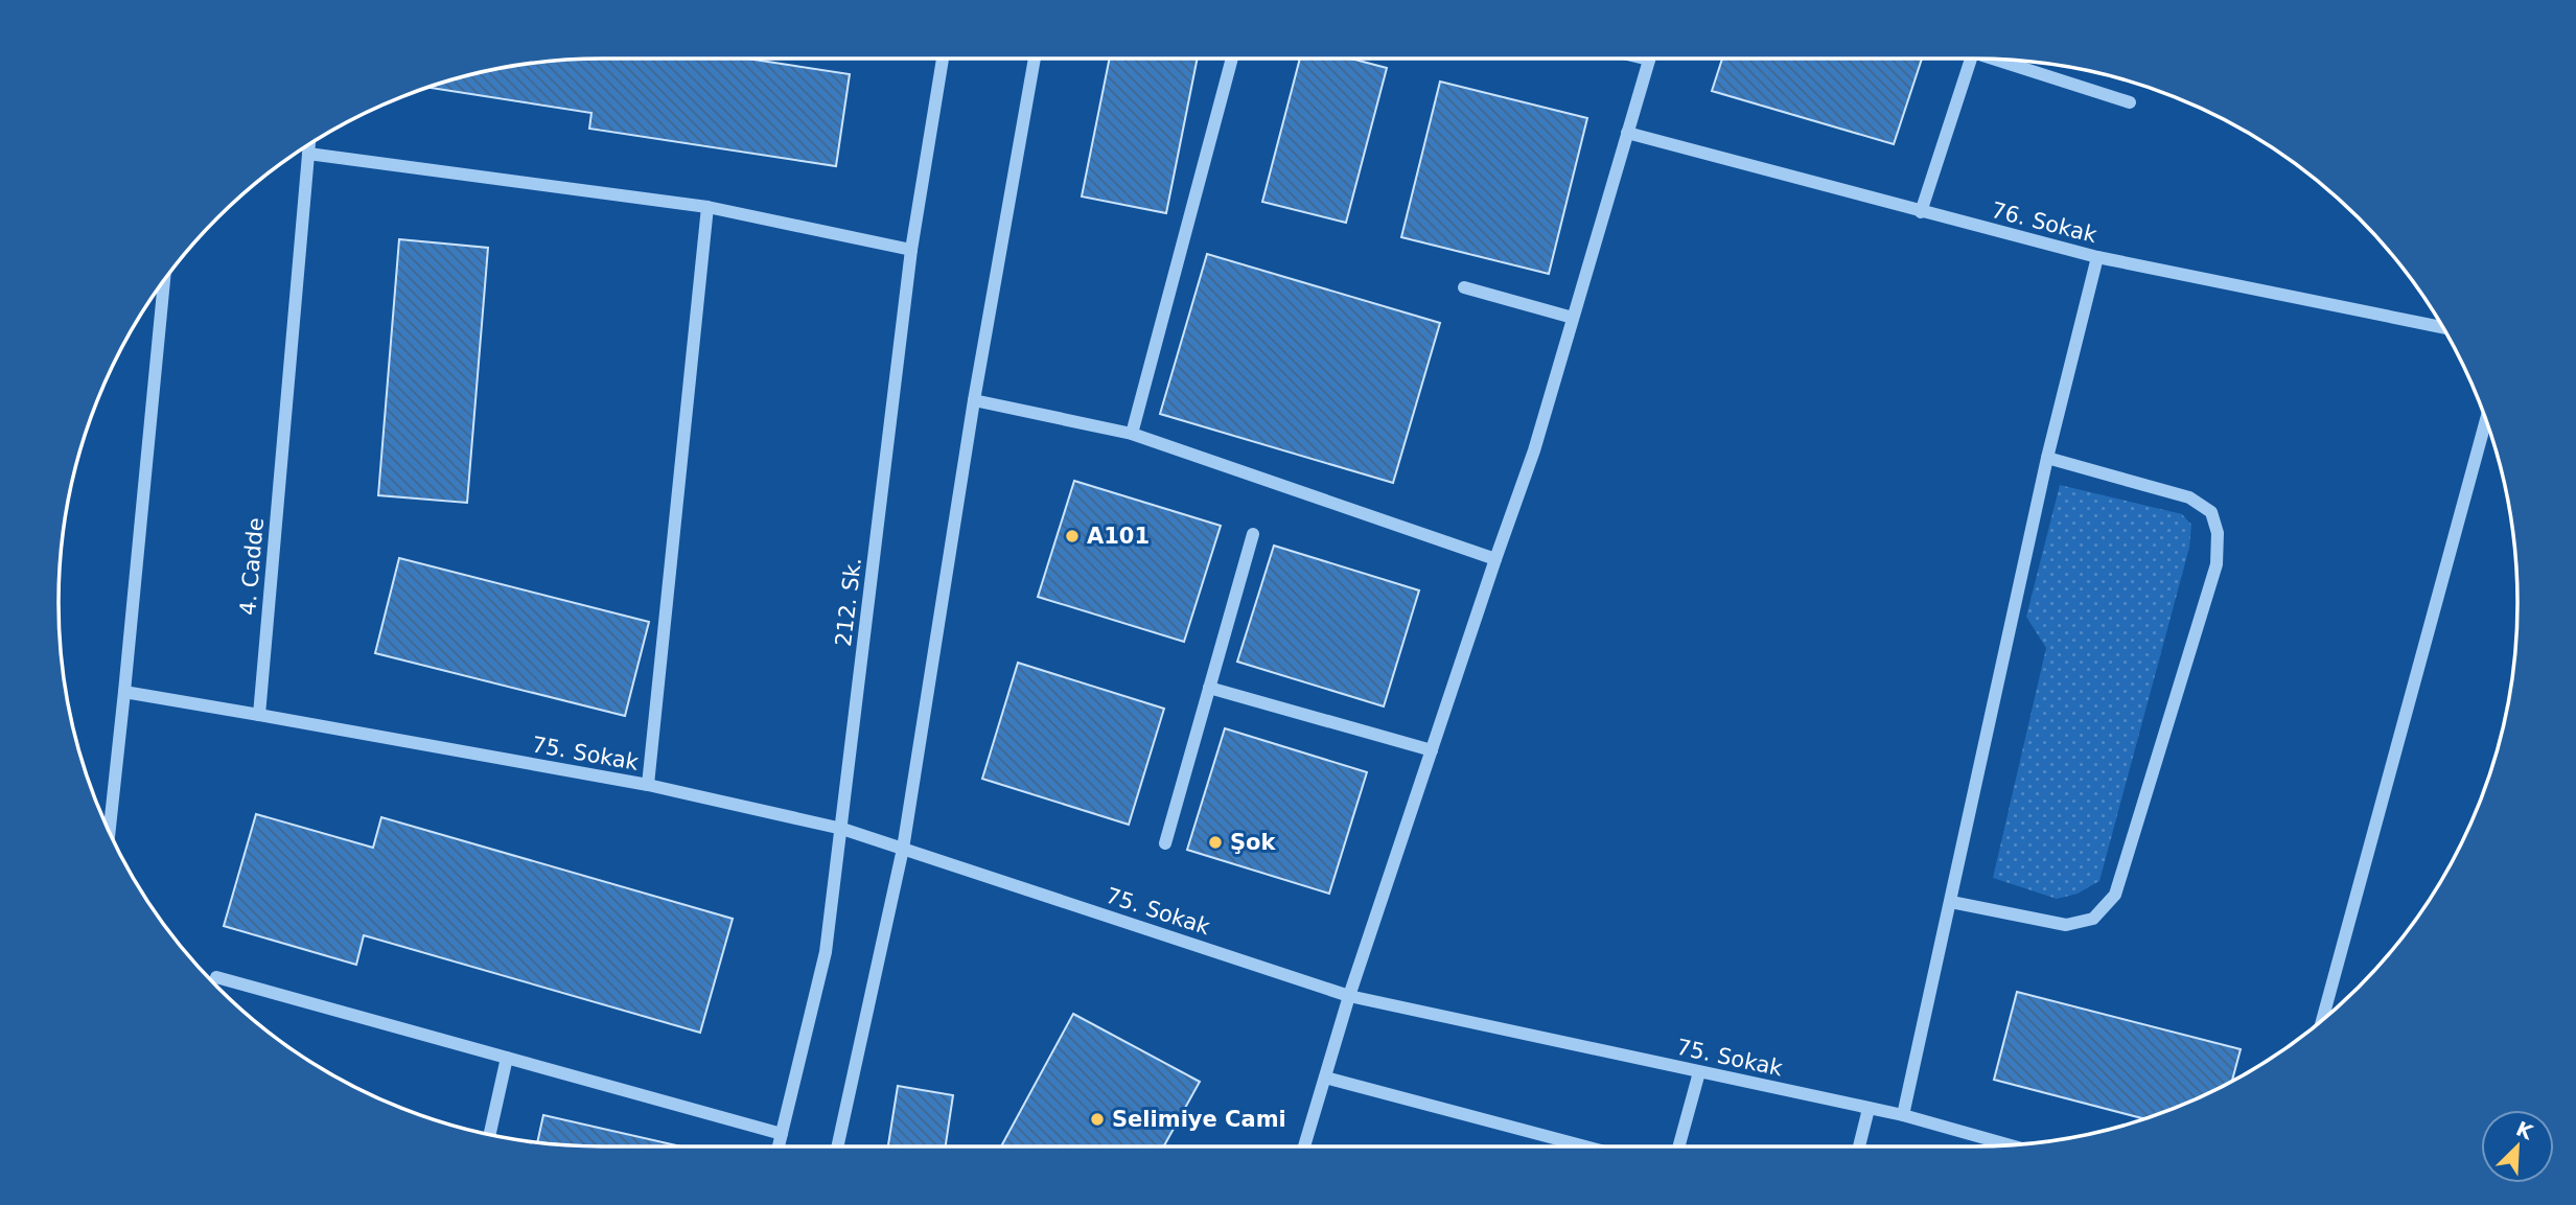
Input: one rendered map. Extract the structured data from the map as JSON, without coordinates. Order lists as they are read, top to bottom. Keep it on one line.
{"streets":{"street":["76. Sokak","4. Cadde","212. Sk.","75. Sokak"]},"crossings":[["4. Cadde","75. Sokak"],["212. Sk.","75. Sokak"]],"places":["A101","Şok","Selimiye Cami"],"north":"top right"}
